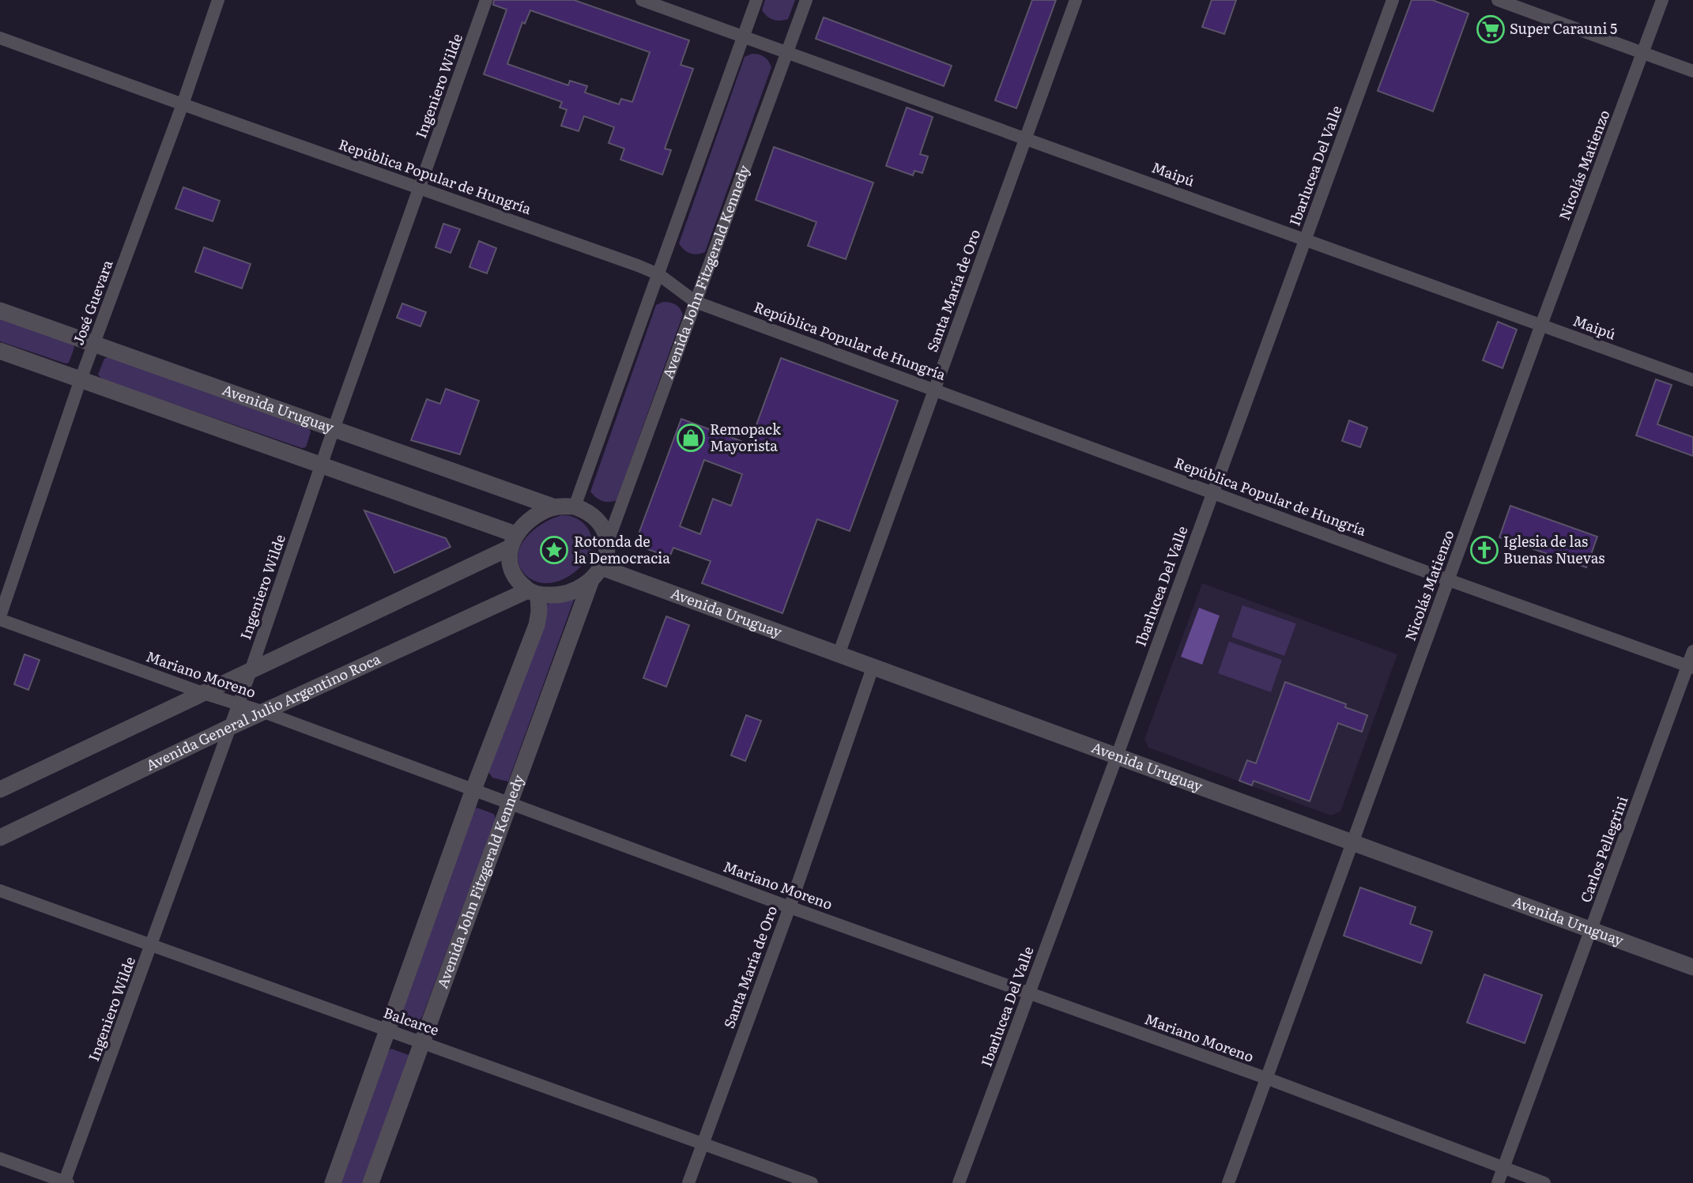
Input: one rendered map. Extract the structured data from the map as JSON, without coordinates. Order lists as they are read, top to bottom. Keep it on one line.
{"streets":{"street":["Ingeniero Wilde","Nicolás Matienzo","Ibarlucea Del Valle","Maipú","República Popular de Hungría","Avenida John Fitzgerald Kennedy","Santa María de Oro","José Guevara","Avenida Uruguay","Mariano Moreno","Avenida General Julio Argentino Roca","Carlos Pellegrini","Balcarce"]},"crossings":[["Ingeniero Wilde","República Popular de Hungría"],["Ingeniero Wilde","Avenida Uruguay"],["Ingeniero Wilde","Mariano Moreno"],["Ingeniero Wilde","Avenida General Julio Argentino Roca"],["Ingeniero Wilde","Balcarce"],["Nicolás Matienzo","Maipú"],["Nicolás Matienzo","República Popular de Hungría"],["Nicolás Matienzo","Avenida Uruguay"],["Nicolás Matienzo","Mariano Moreno"],["Ibarlucea Del Valle","Maipú"],["Ibarlucea Del Valle","República Popular de Hungría"],["Ibarlucea Del Valle","Avenida Uruguay"],["Ibarlucea Del Valle","Mariano Moreno"],["Maipú","Avenida John Fitzgerald Kennedy"],["Maipú","Santa María de Oro"],["República Popular de Hungría","Avenida John Fitzgerald Kennedy"],["República Popular de Hungría","Santa María de Oro"],["República Popular de Hungría","José Guevara"],["República Popular de Hungría","Carlos Pellegrini"],["Avenida John Fitzgerald Kennedy","Avenida Uruguay"],["Avenida John Fitzgerald Kennedy","Mariano Moreno"],["Avenida John Fitzgerald Kennedy","Avenida General Julio Argentino Roca"],["Avenida John Fitzgerald Kennedy","Balcarce"],["Santa María de Oro","Avenida Uruguay"],["Santa María de Oro","Mariano Moreno"],["Santa María de Oro","Balcarce"],["José Guevara","Avenida Uruguay"],["José Guevara","Mariano Moreno"],["Avenida Uruguay","Avenida General Julio Argentino Roca"],["Avenida Uruguay","Carlos Pellegrini"],["Mariano Moreno","Avenida General Julio Argentino Roca"],["Mariano Moreno","Carlos Pellegrini"]],"places":{"supermarket":["Super Carauni 5"],"shop":["Remopack Mayorista"],"place":["Rotonda de la Democracia"],"church":["Iglesia de las Buenas Nuevas"]}}
